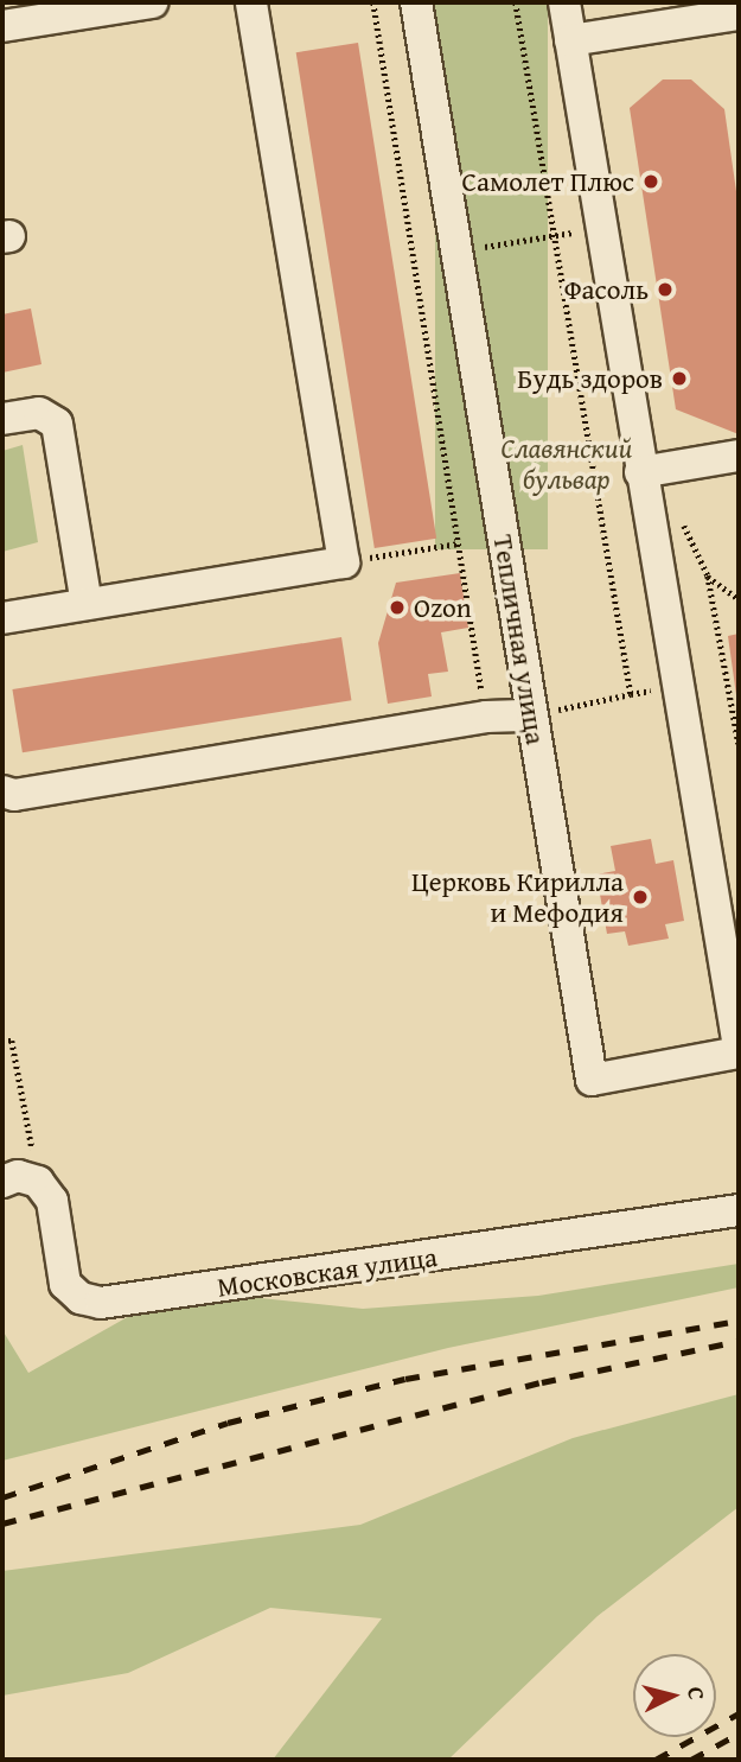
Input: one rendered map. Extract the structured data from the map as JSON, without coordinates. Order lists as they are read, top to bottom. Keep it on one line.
{"streets":{"street":["Тепличная улица","Московская улица"]},"parks":["Славянский бульвар"],"places":["Самолет Плюс","Фасоль","Будь здоров","Ozon","Церковь Кирилла и Мефодия"],"north":"right"}
